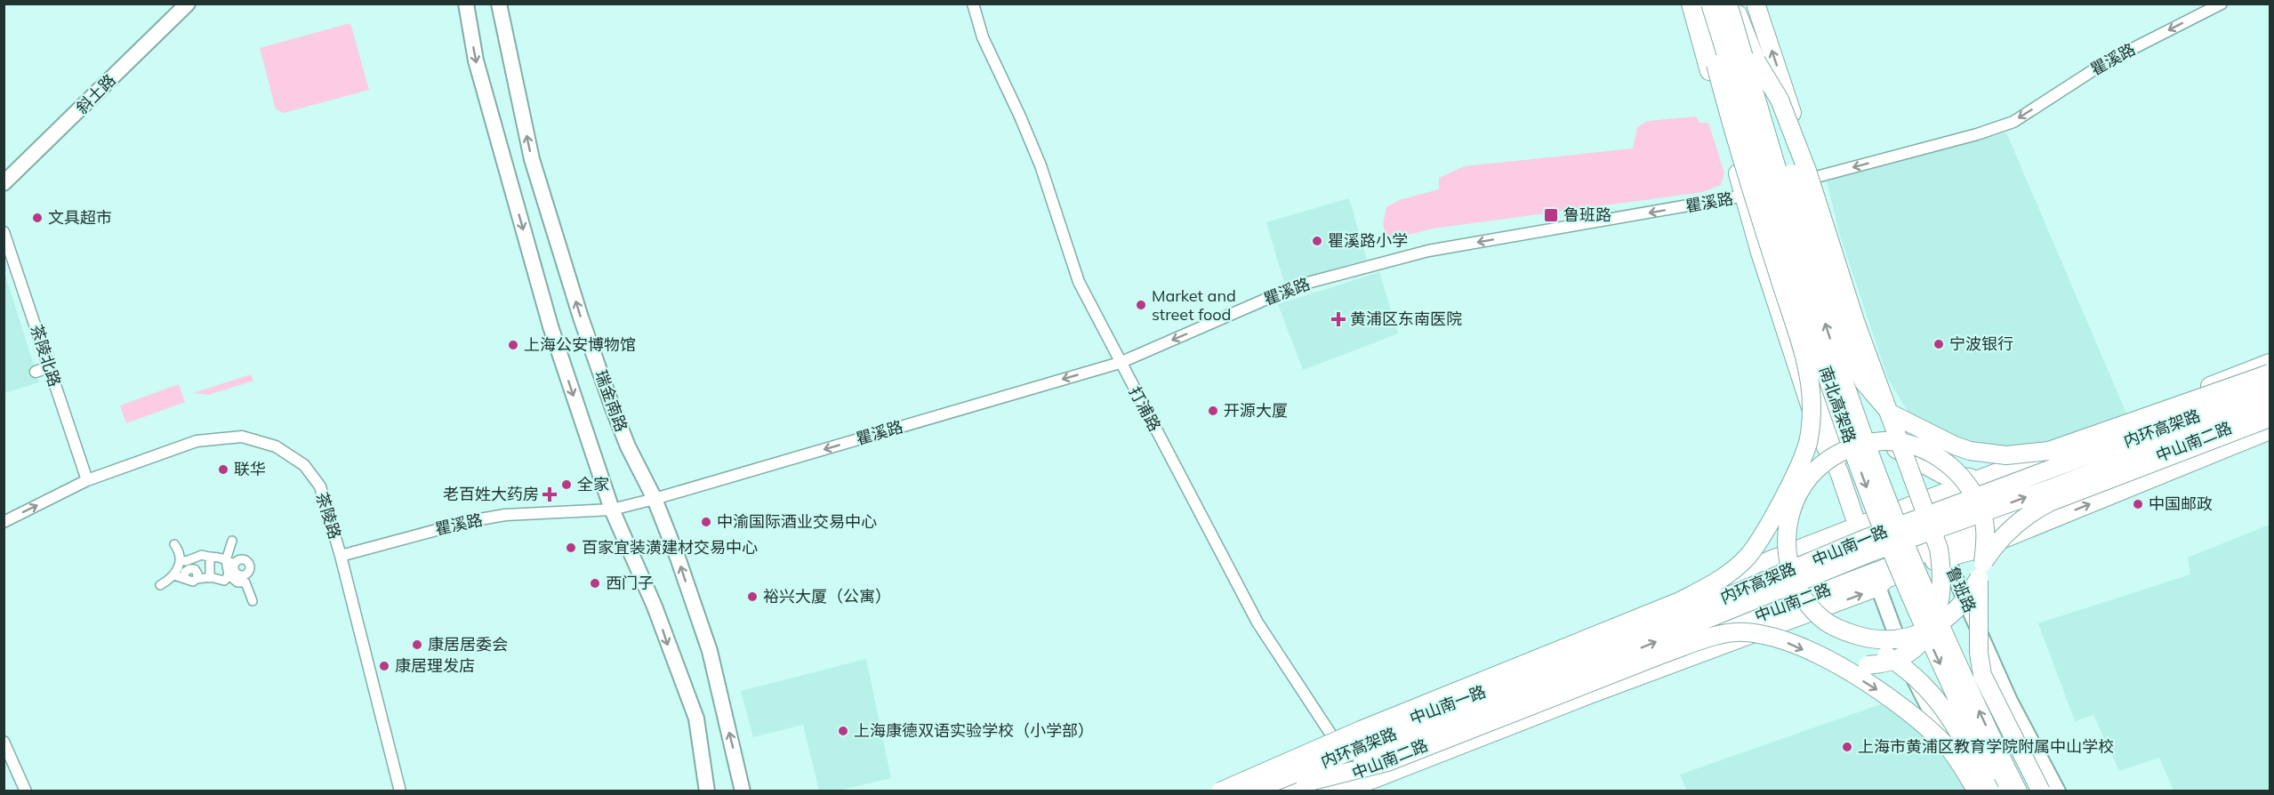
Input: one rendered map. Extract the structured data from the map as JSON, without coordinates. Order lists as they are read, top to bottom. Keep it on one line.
{"streets":{"main road":["斜土路","瑞金南路","南北高架路","内环高架路","中山南二路","中山南一路","鲁班路"],"street":["瞿溪路","茶陵北路","打浦路","茶陵路"]},"crossings":[["瞿溪路","瑞金南路"],["瞿溪路","打浦路"],["瞿溪路","茶陵路"],["瞿溪路","鲁班路"],["茶陵北路","茶陵路"],["打浦路","中山南二路"],["打浦路","中山南一路"],["内环高架路","中山南二路"],["中山南二路","中山南一路"],["中山南二路","鲁班路"]],"one_way":["瞿溪路"],"places":{"transit":["鲁班路"],"other":["文具超市","瞿溪路小学","Market and street food","宁波银行","上海公安博物馆","开源大厦","联华","全家","中国邮政","中渝国际酒业交易中心","百家宜装潢建材交易中心","西门子","裕兴大厦（公寓）","康居居委会","康居理发店","上海康德双语实验学校（小学部）","上海市黄浦区教育学院附属中山学校"],"health":["黄浦区东南医院","老百姓大药房"]}}
